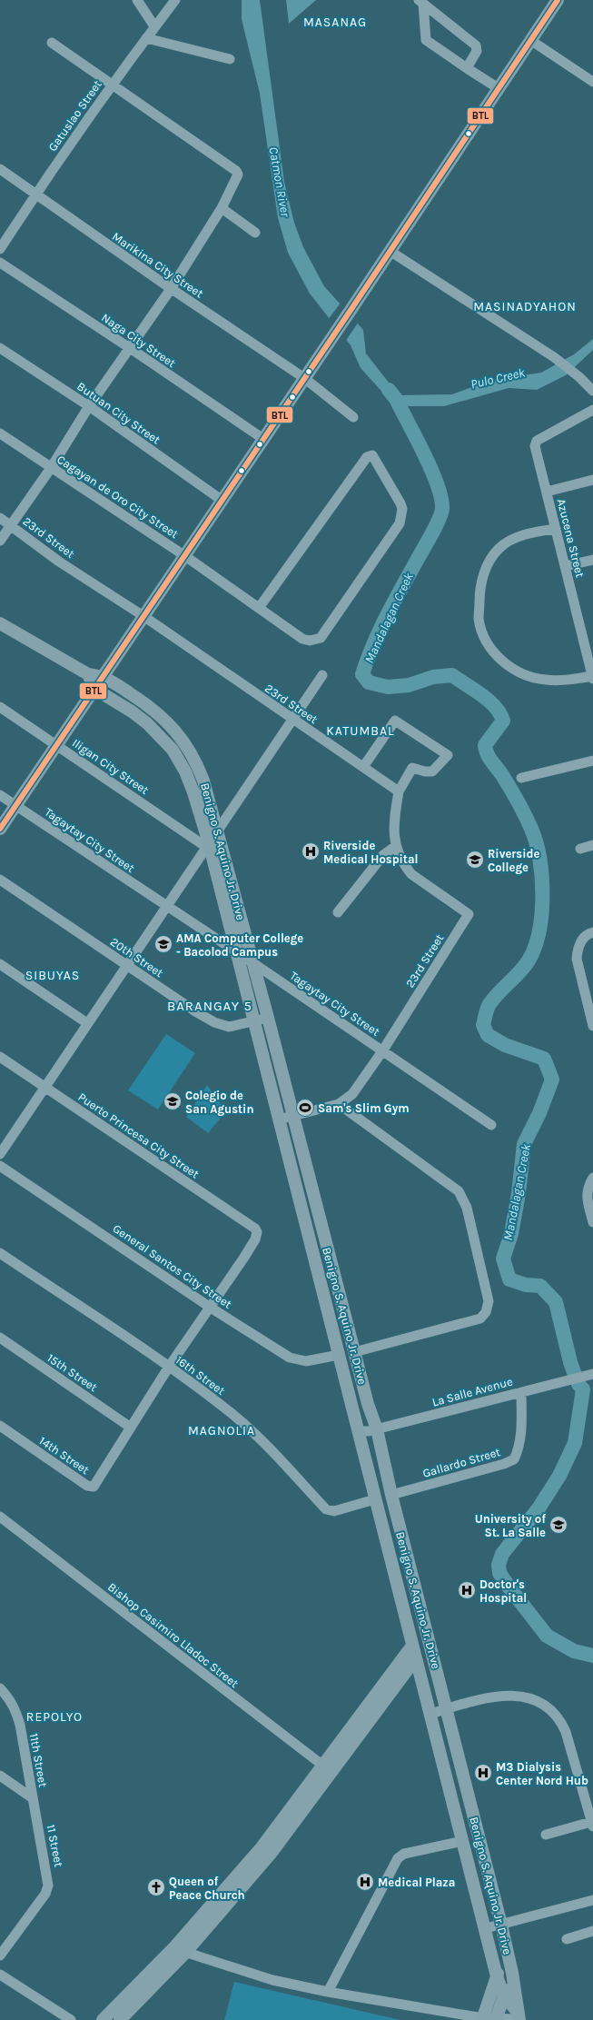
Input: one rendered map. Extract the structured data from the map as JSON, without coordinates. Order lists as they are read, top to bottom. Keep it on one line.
{"streets":{"main road":["Benigno S. Aquino Jr. Drive"],"street":["Gatuslao Street","Marikina City Street","Naga City Street","Butuan City Street","Cagayan de Oro City Street","23rd Street","Azucena Street","Iligan City Street","Tagaytay City Street","20th Street","Puerto Princesa City Street","General Santos City Street","15th Street","16th Street","La Salle Avenue","14th Street","Gallardo Street","Bishop Casimiro Lladoc Street","11th Street","11 Street"]},"crossings":[["Gatuslao Street","Marikina City Street"],["23rd Street","Tagaytay City Street"],["Iligan City Street","Benigno S. Aquino Jr. Drive"],["Tagaytay City Street","Benigno S. Aquino Jr. Drive"],["Benigno S. Aquino Jr. Drive","20th Street"],["Benigno S. Aquino Jr. Drive","General Santos City Street"],["Benigno S. Aquino Jr. Drive","16th Street"],["Benigno S. Aquino Jr. Drive","La Salle Avenue"],["Benigno S. Aquino Jr. Drive","Gallardo Street"],["Puerto Princesa City Street","General Santos City Street"],["15th Street","14th Street"],["La Salle Avenue","Gallardo Street"],["11th Street","11 Street"]],"districts":["MASANAG","MASINADYAHON","KATUMBAL","SIBUYAS","BARANGAY 5","MAGNOLIA","REPOLYO"],"water":["Catmon River","Pulo Creek","Mandalagan Creek"],"places":{"hospital":["Riverside Medical Hospital","Doctor's Hospital","M3 Dialysis Center Nord Hub","Medical Plaza"],"school or university":["Riverside College","AMA Computer College - Bacolod Campus","Colegio de San Agustin","University of St. La Salle"],"sports":["Sam's Slim Gym"],"church":["Queen of Peace Church"]},"lines":["transit line BTL"]}
